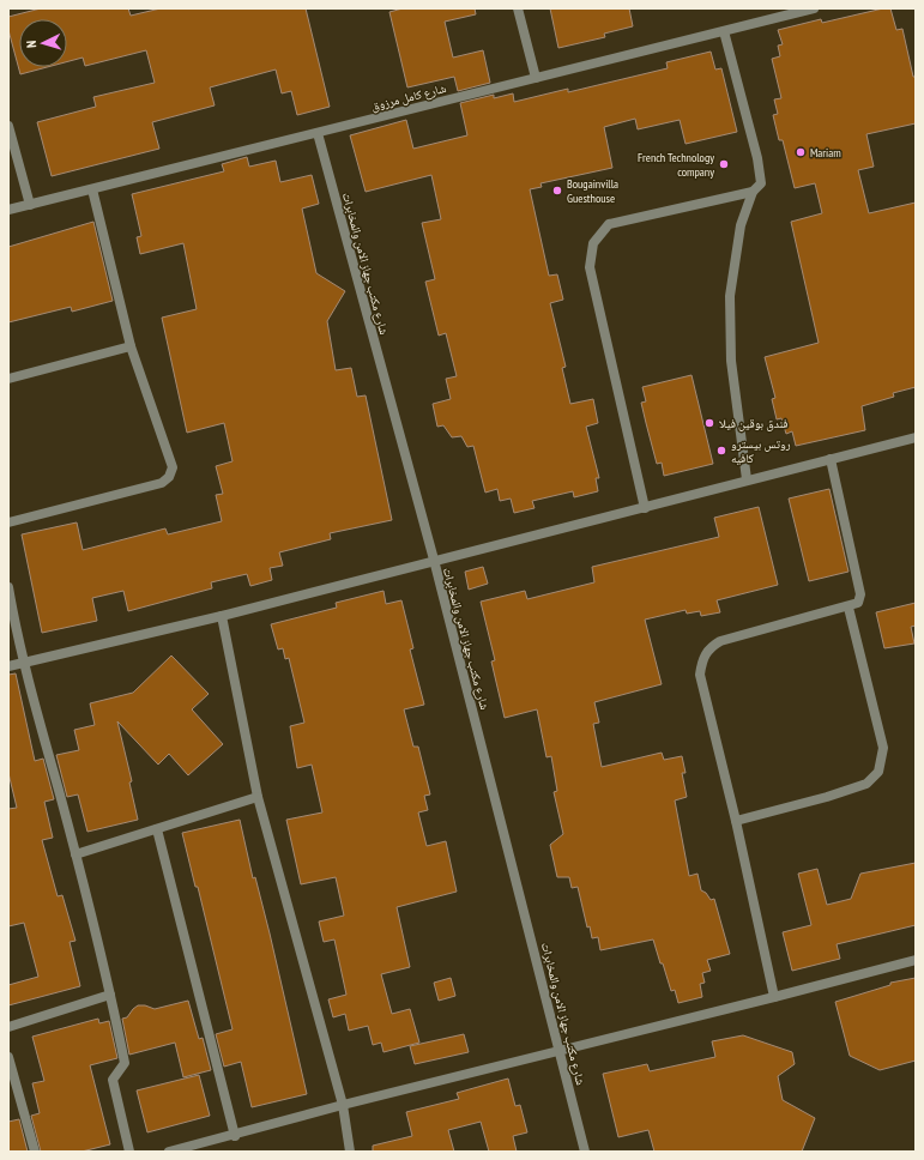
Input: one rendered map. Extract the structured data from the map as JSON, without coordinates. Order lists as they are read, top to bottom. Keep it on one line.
{"streets":{"street":["شارع كامل مرزوق","شارع مكتب جهاز الامن والمخابرات"]},"crossings":[["شارع كامل مرزوق","شارع مكتب جهاز الامن والمخابرات"]],"places":["Mariam","French Technology company","Bougainvilla Guesthouse","فندق بوقين فيلا","روتس بيسترو كافيه"],"north":"left"}
